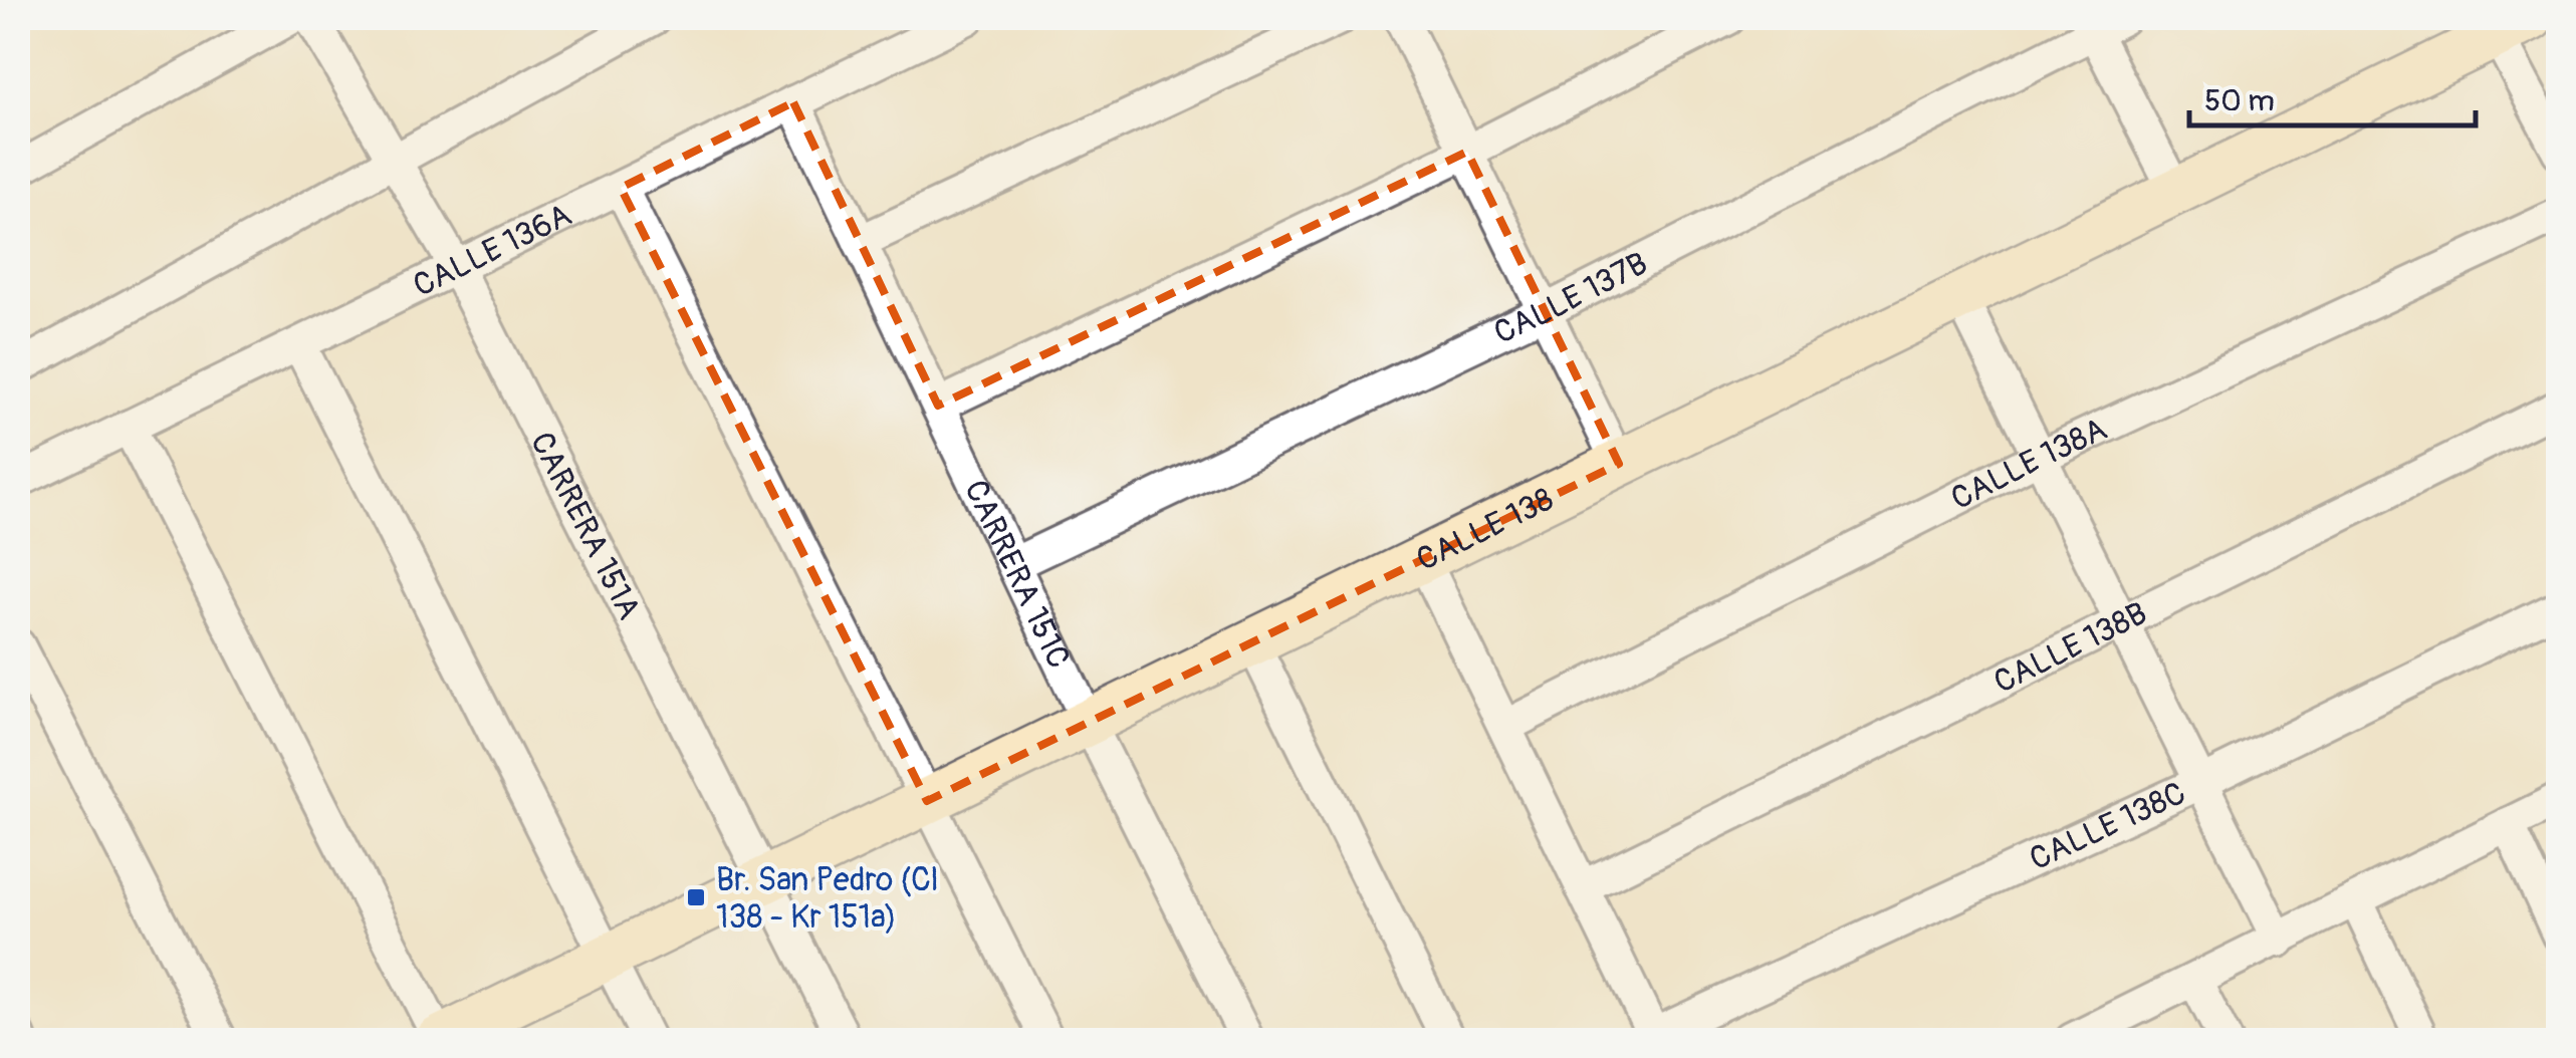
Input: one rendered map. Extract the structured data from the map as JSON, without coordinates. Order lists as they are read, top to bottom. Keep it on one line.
{"streets":{"main road":["CALLE 138"],"street":["CALLE 136A","CALLE 137B","CALLE 138A","CARRERA 151A","CARRERA 151C","CALLE 138B","CALLE 138C"]},"crossings":[["CALLE 136A","CARRERA 151A"],["CALLE 136A","CARRERA 151C"],["CALLE 137B","CARRERA 151C"],["CARRERA 151A","CALLE 138"],["CALLE 138","CARRERA 151C"]],"places":{"transit":["Br. San Pedro (Cl 138 - Kr 151a)"]},"scale_bar":"50 m"}
